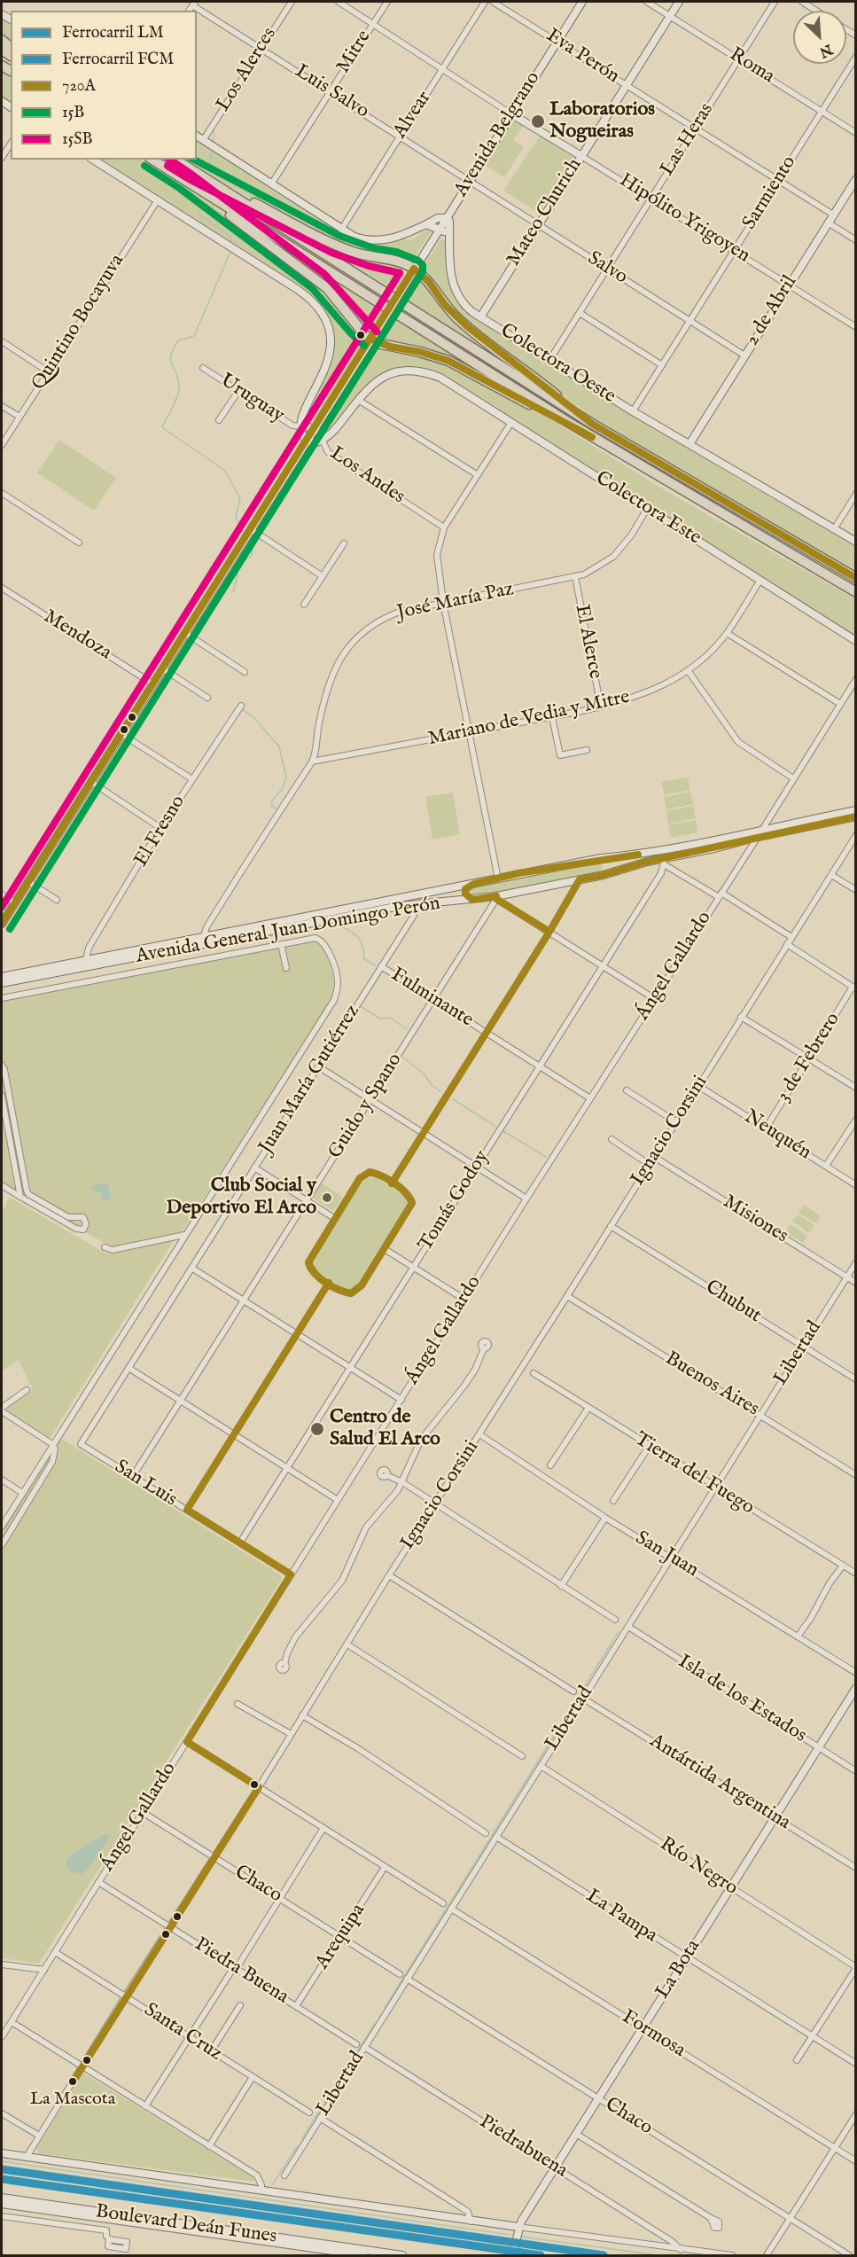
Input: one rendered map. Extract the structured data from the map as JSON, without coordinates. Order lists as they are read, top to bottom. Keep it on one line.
{"streets":{"street":["Mitre","Eva Perón","Roma","Los Alerces","Luis Salvo","Alvear","Avenida Belgrano","Las Heras","Sarmiento","Mateo Churich","Hipólito Yrigoyen","Salvo","2 de Abril","Quintino Bocayuva","Colectora Oeste","Uruguay","Los Andes","Colectora Este","José María Paz","Mendoza","El Alerce","Mariano de Vedia y Mitre","El Fresno","Avenida General Juan Domingo Perón","Ángel Gallardo","Fulminante","3 de Febrero","Juan María Gutiérrez","Guido y Spano","Ignacio Corsini","Neuquén","Tomás Godoy","Misiones","Chubut","Libertad","Buenos Aires","Tierra del Fuego","San Luis","San Juan","Isla de los Estados","Antártida Argentina","Río Negro","Chaco","La Pampa","Arequipa","La Bota","Piedra Buena","Santa Cruz","Formosa","Piedrabuena","Boulevard Deán Funes"]},"crossings":[["Mitre","Luis Salvo"],["Eva Perón","Avenida Belgrano"],["Eva Perón","Las Heras"],["Eva Perón","Sarmiento"],["Eva Perón","Mateo Churich"],["Eva Perón","2 de Abril"],["Roma","Las Heras"],["Roma","Sarmiento"],["Roma","Mateo Churich"],["Los Alerces","Luis Salvo"],["Luis Salvo","Alvear"],["Luis Salvo","Avenida Belgrano"],["Luis Salvo","Salvo"],["Avenida Belgrano","Hipólito Yrigoyen"],["Avenida Belgrano","Salvo"],["Avenida Belgrano","Colectora Oeste"],["Avenida Belgrano","Los Andes"],["Avenida Belgrano","Mendoza"],["Las Heras","Hipólito Yrigoyen"],["Las Heras","Salvo"],["Las Heras","Colectora Oeste"],["Sarmiento","Hipólito Yrigoyen"],["Sarmiento","Salvo"],["Sarmiento","Colectora Oeste"],["Mateo Churich","Hipólito Yrigoyen"],["Mateo Churich","Salvo"],["Mateo Churich","Colectora Oeste"],["Hipólito Yrigoyen","2 de Abril"],["Salvo","2 de Abril"],["2 de Abril","Colectora Oeste"],["Uruguay","Los Andes"],["Los Andes","Colectora Este"],["Colectora Este","José María Paz"],["Colectora Este","Mariano de Vedia y Mitre"],["José María Paz","El Alerce"],["José María Paz","Mariano de Vedia y Mitre"],["José María Paz","Avenida General Juan Domingo Perón"],["El Alerce","Mariano de Vedia y Mitre"],["El Fresno","Avenida General Juan Domingo Perón"],["Avenida General Juan Domingo Perón","Ángel Gallardo"],["Avenida General Juan Domingo Perón","Juan María Gutiérrez"],["Avenida General Juan Domingo Perón","Guido y Spano"],["Avenida General Juan Domingo Perón","Tomás Godoy"],["Ángel Gallardo","Fulminante"],["Ángel Gallardo","San Luis"],["Ángel Gallardo","Chaco"],["Ángel Gallardo","Piedra Buena"],["Ángel Gallardo","Santa Cruz"],["Fulminante","Juan María Gutiérrez"],["Fulminante","Guido y Spano"],["Fulminante","Tomás Godoy"],["3 de Febrero","Neuquén"],["Juan María Gutiérrez","San Luis"],["Guido y Spano","San Luis"],["Ignacio Corsini","Neuquén"],["Ignacio Corsini","Misiones"],["Ignacio Corsini","Chubut"],["Ignacio Corsini","Buenos Aires"],["Ignacio Corsini","San Juan"],["Ignacio Corsini","Chaco"],["Ignacio Corsini","Piedra Buena"],["Ignacio Corsini","Santa Cruz"],["Tomás Godoy","San Luis"],["Misiones","Libertad"],["Chubut","Libertad"],["Libertad","Buenos Aires"],["Libertad","Tierra del Fuego"],["Libertad","San Juan"],["Libertad","Isla de los Estados"],["Libertad","Antártida Argentina"],["Libertad","Río Negro"],["Libertad","Chaco"],["Libertad","La Pampa"],["Libertad","Formosa"],["Libertad","Piedrabuena"],["Isla de los Estados","La Bota"],["Antártida Argentina","La Bota"],["Río Negro","La Bota"],["Chaco","Arequipa"],["Chaco","La Bota"],["La Pampa","La Bota"],["Arequipa","Piedra Buena"],["La Bota","Formosa"],["La Bota","Piedrabuena"]],"places":["Laboratorios Nogueiras","Club Social y Deportivo El Arco","Centro de Salud El Arco","La Mascota"],"lines":["transit line 15B","transit line 15SB","transit line 720A","rail line LM","rail line FCM"],"legend":["Ferrocarril LM","Ferrocarril FCM","720A","15B","15SB"],"north":"bottom right"}
